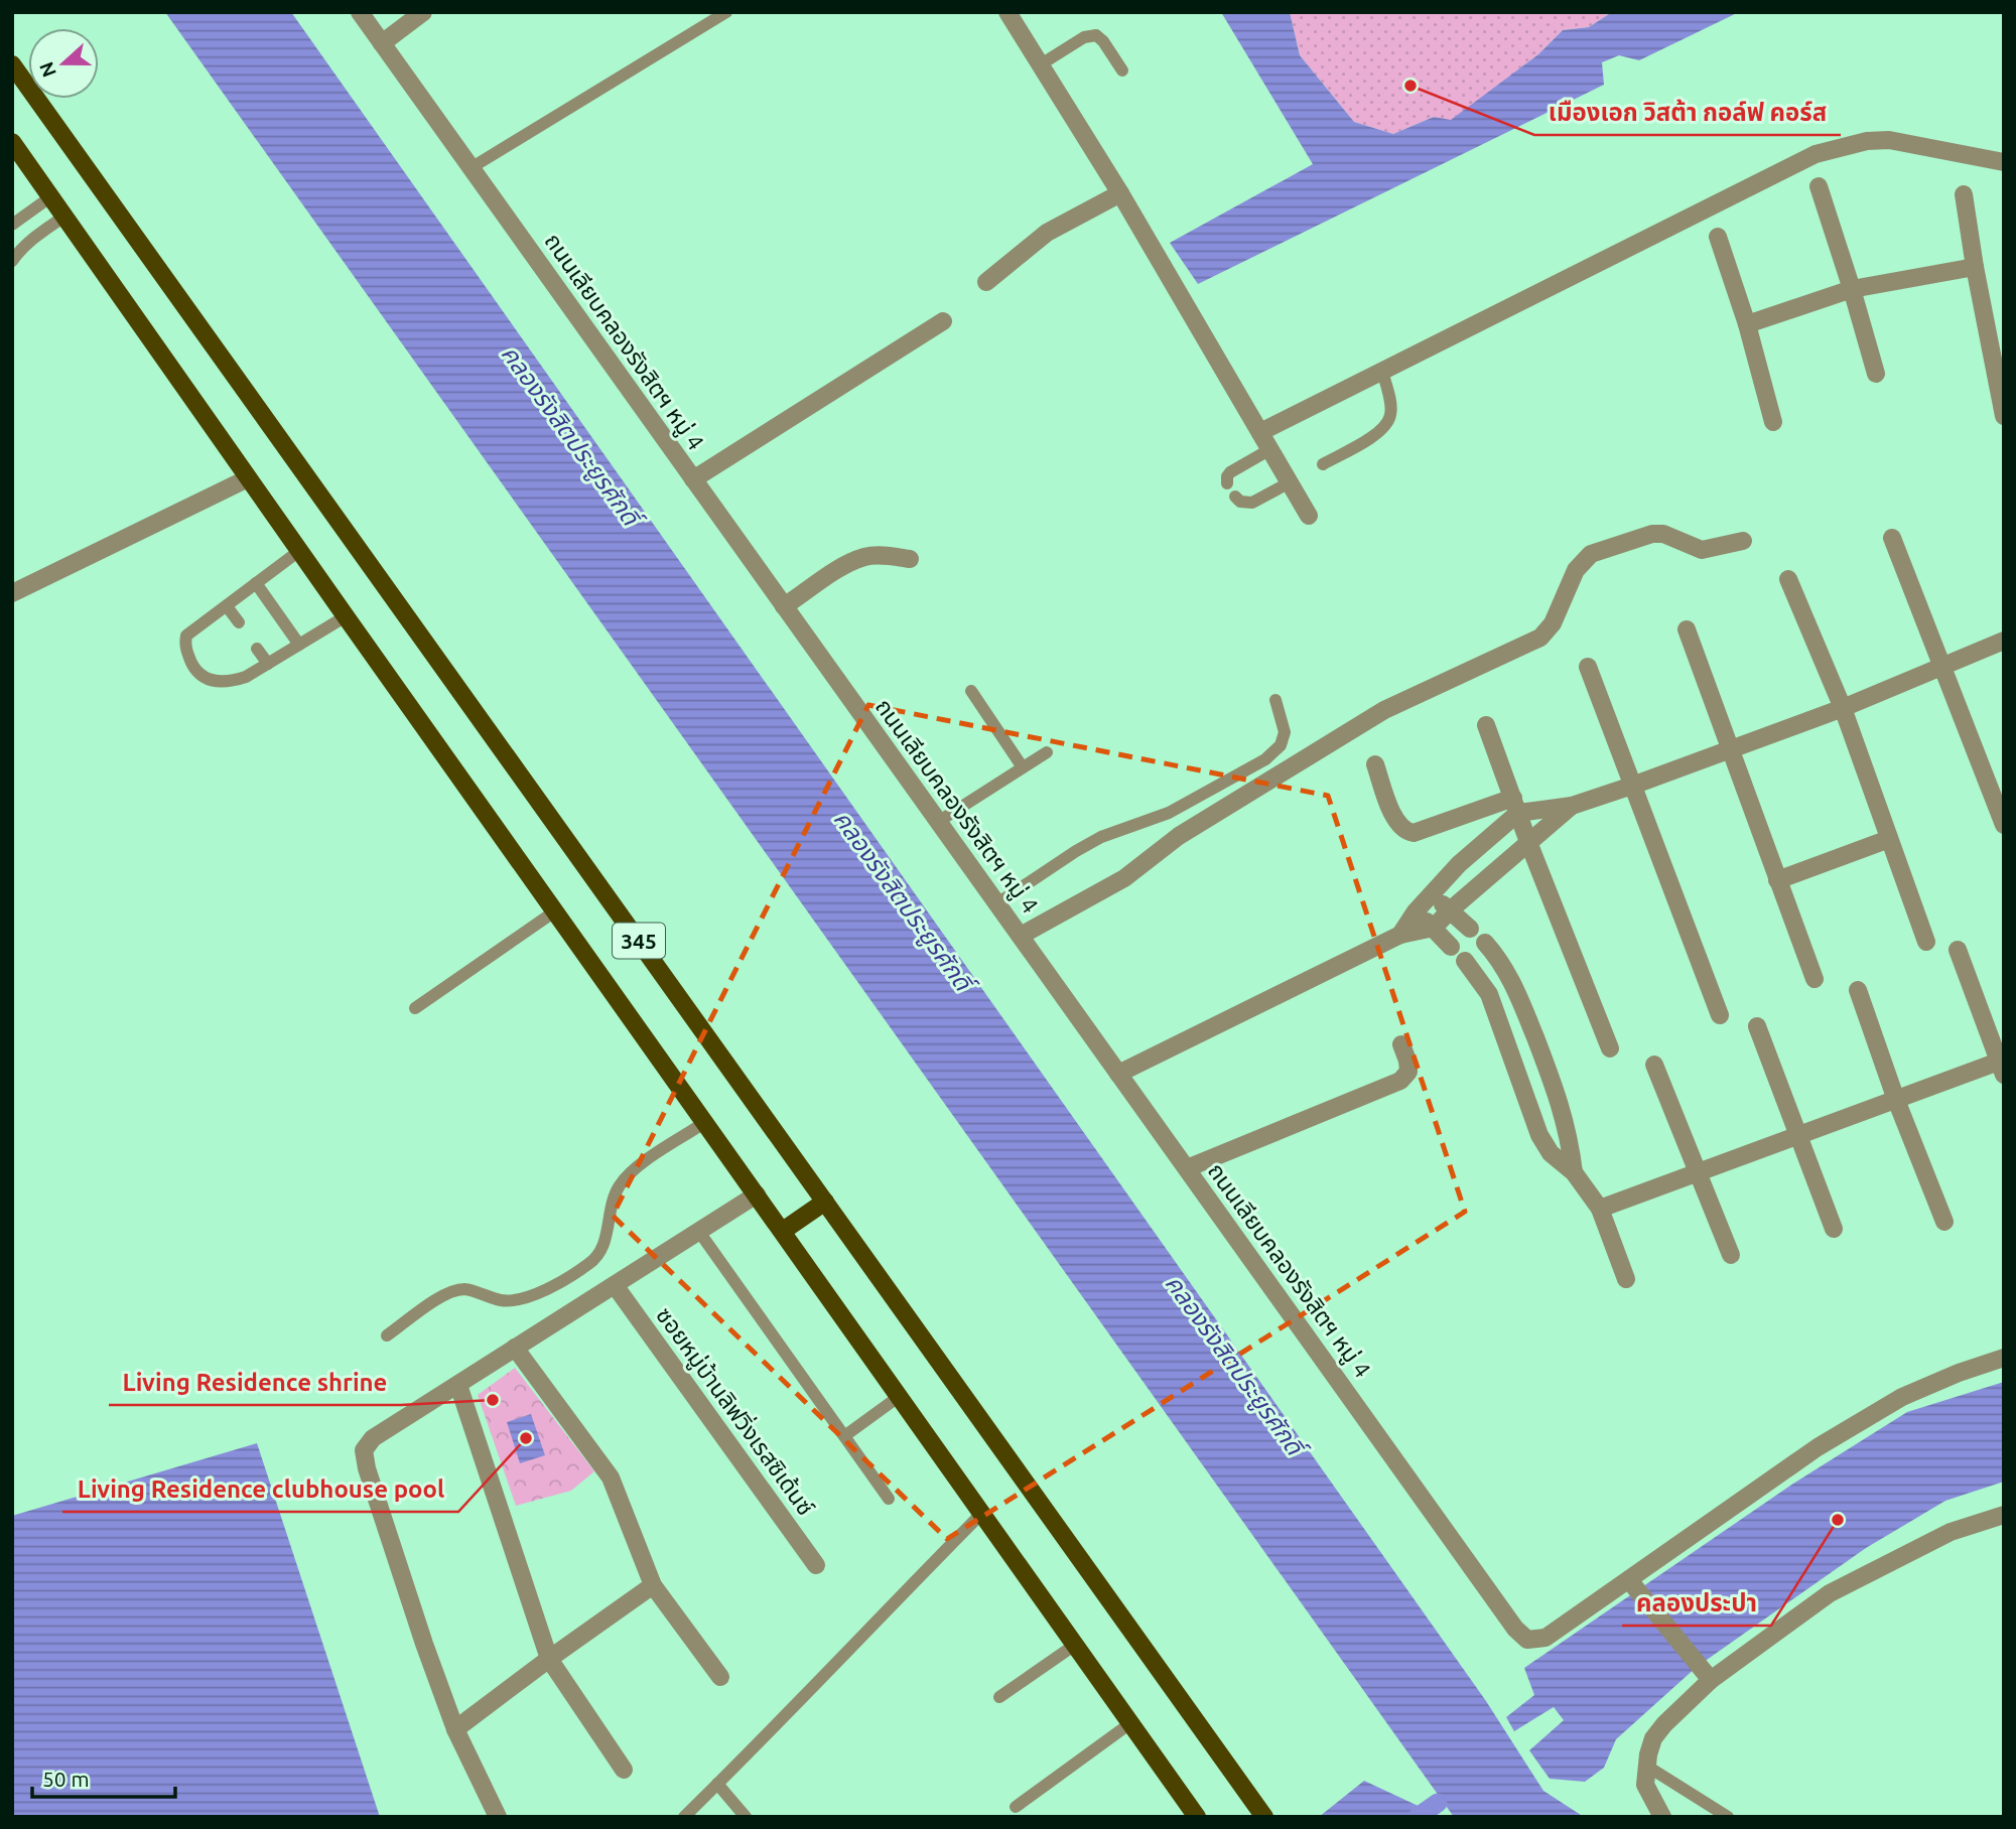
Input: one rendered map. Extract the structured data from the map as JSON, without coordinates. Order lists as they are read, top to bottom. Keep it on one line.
{"streets":{"main road":["345"],"street":["ถนนเลียบคลองรังสิตฯ หมู่ 4","ซอยหมู่บ้านลิฟวิ่งเรสซิเด้นซ์"]},"water":["คลองรังสิตประยูรศักดิ์"],"places":["เมืองเอก วิสต้า กอล์ฟ คอร์ส","Living Residence shrine","Living Residence clubhouse pool","คลองประปา"],"scale_bar":"50 m","north":"left"}
